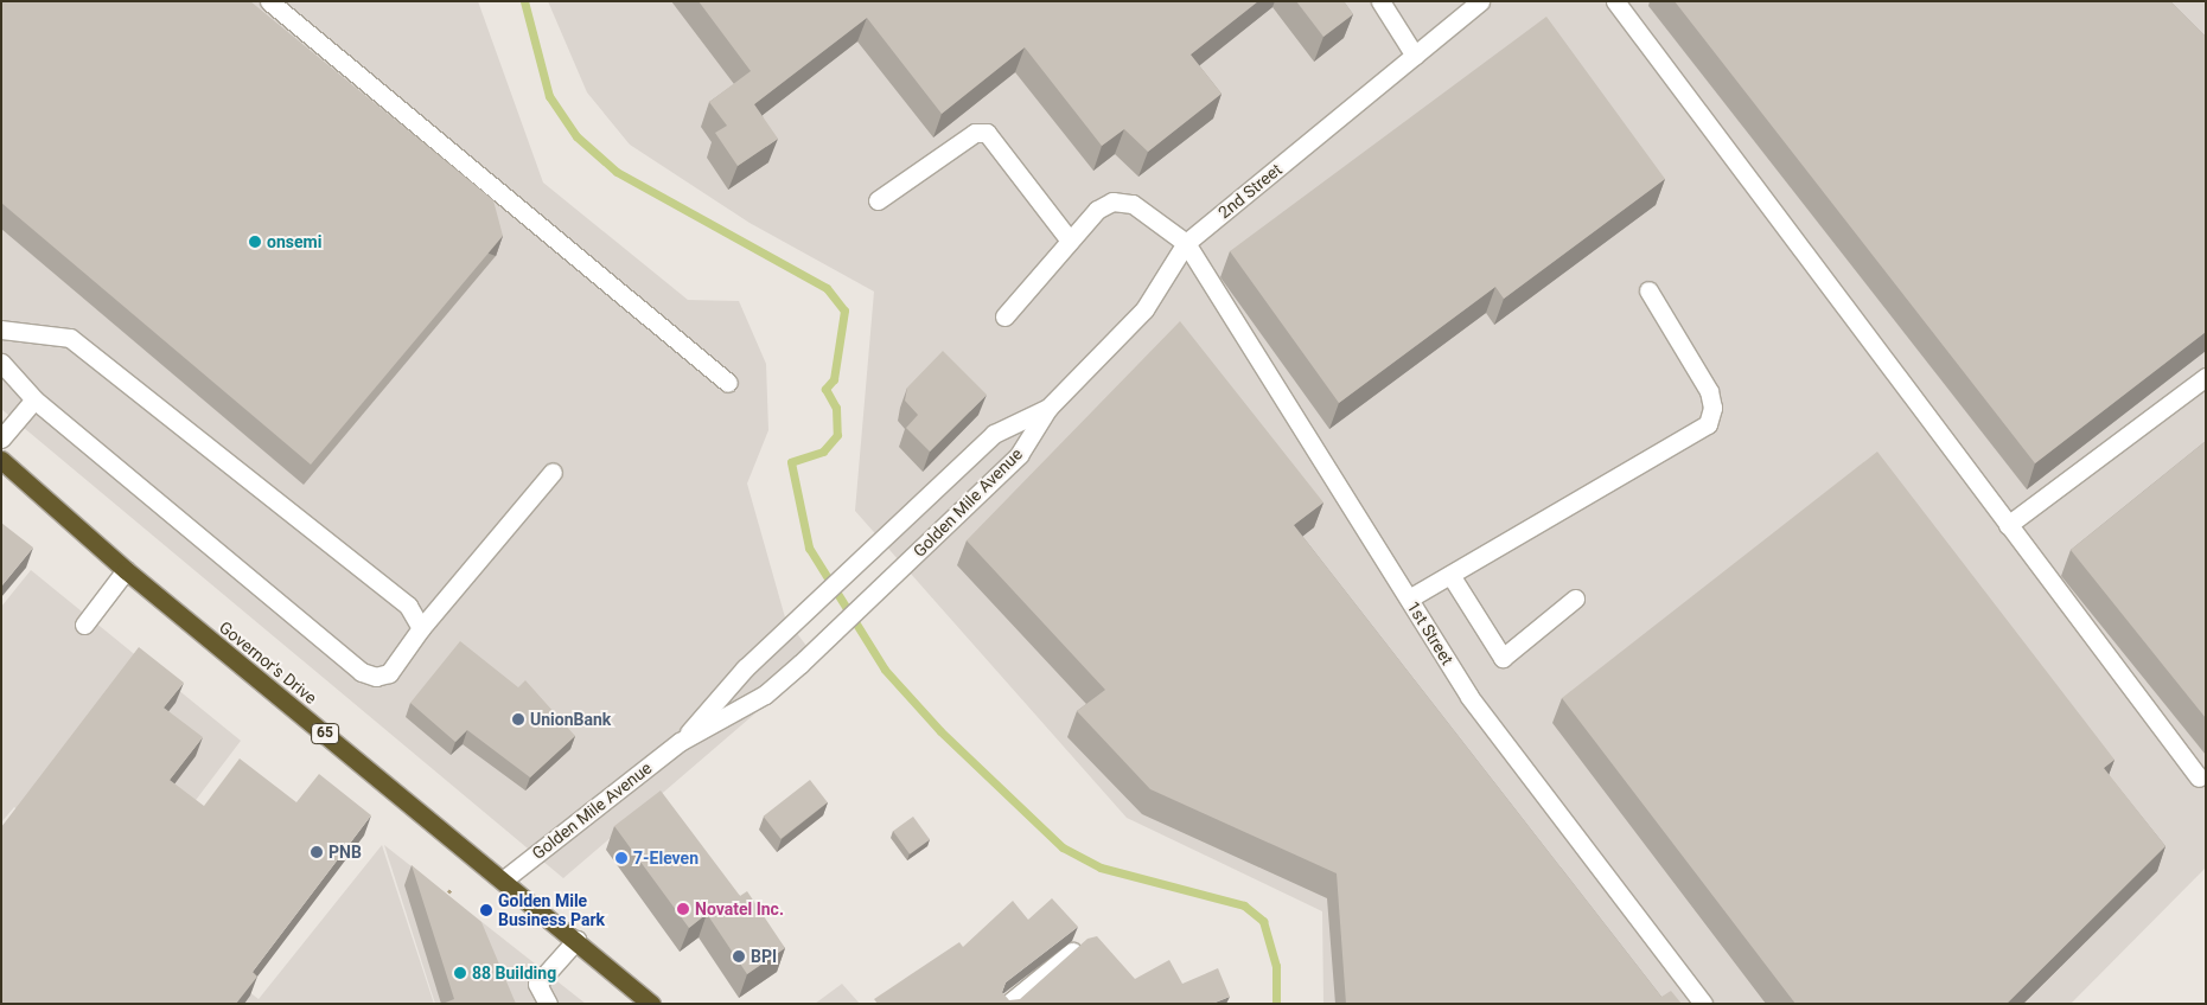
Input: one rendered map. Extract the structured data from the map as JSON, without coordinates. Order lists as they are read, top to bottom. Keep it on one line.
{"streets":{"highway":["Governor's Drive","65"],"street":["2nd Street","Golden Mile Avenue","1st Street"]},"crossings":[["2nd Street","Golden Mile Avenue"],["2nd Street","1st Street"],["Golden Mile Avenue","Governor's Drive"]],"places":["onsemi","UnionBank","PNB","7-Eleven","Novatel Inc.","Golden Mile Business Park","BPI","88 Building"]}
